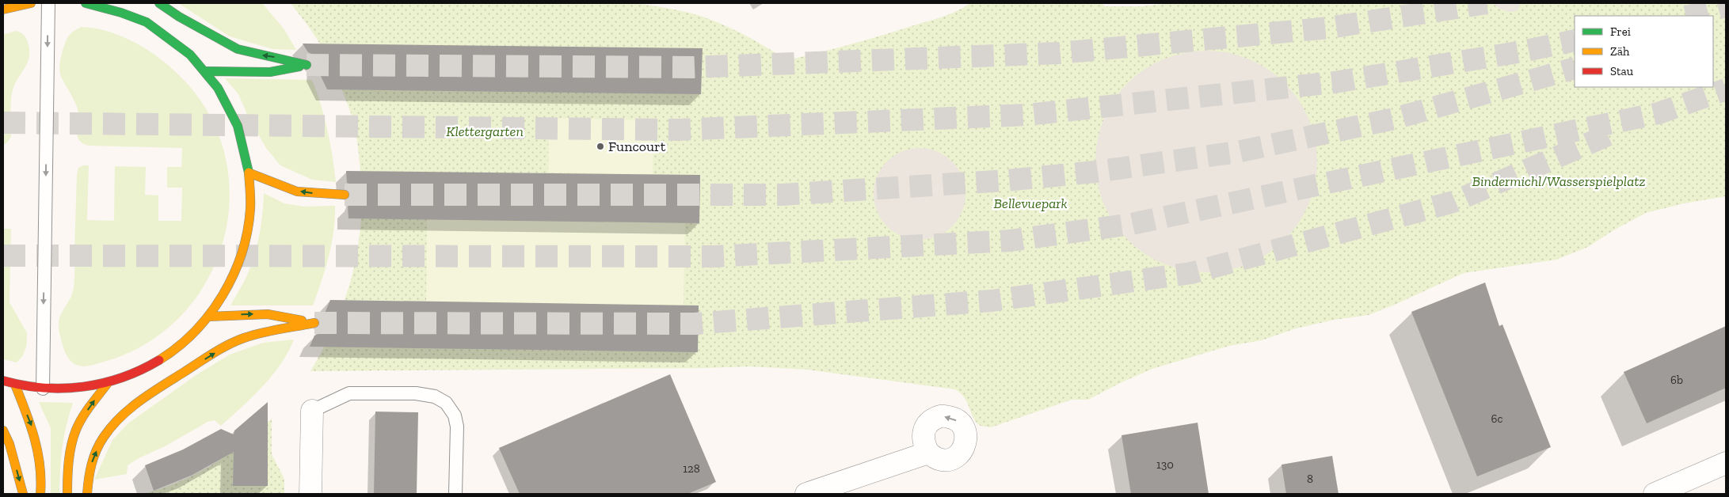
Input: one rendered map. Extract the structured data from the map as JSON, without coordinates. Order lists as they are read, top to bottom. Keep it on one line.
{"parks":["Klettergarten","Bindermichl/Wasserspielplatz","Bellevuepark"],"places":["Funcourt"],"house_numbers":["6b","6c","130","128","8"],"legend":["Frei","Zäh","Stau"]}
